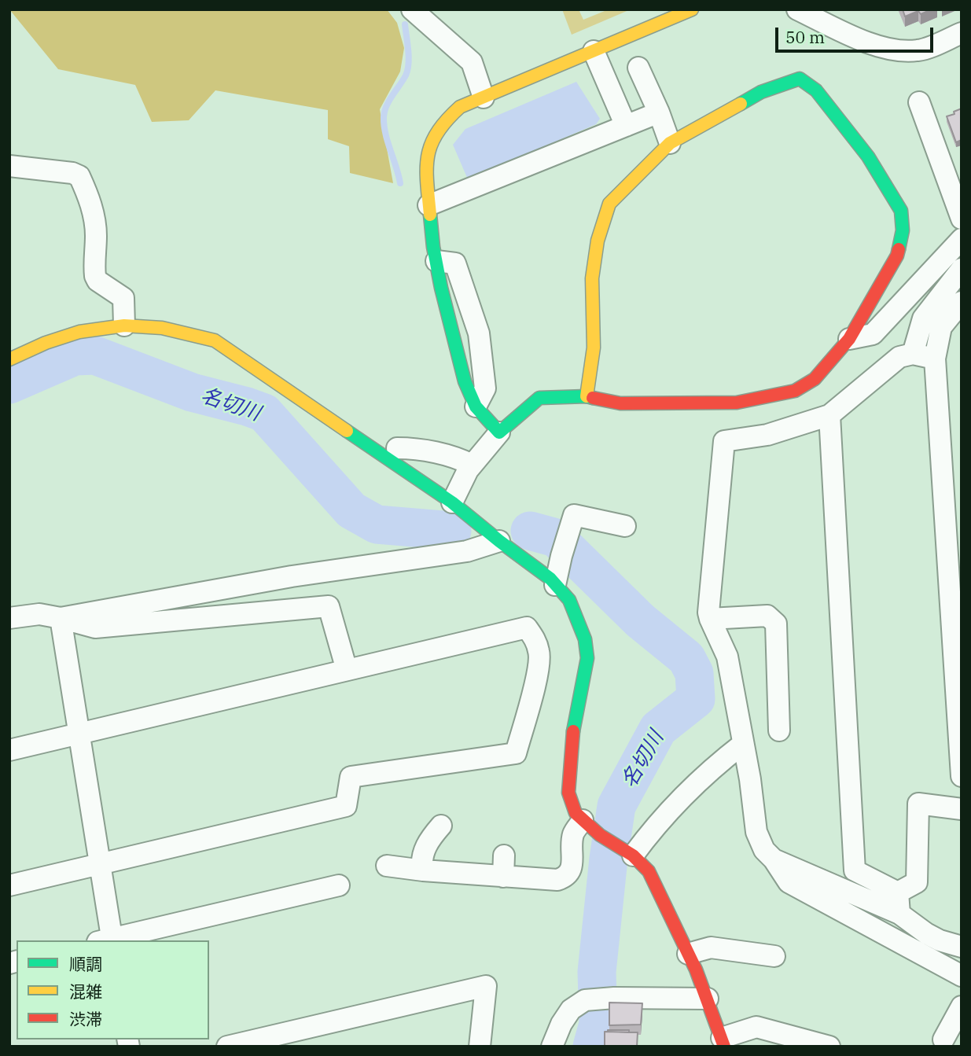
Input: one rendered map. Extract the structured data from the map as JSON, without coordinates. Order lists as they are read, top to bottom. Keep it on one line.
{"water":["名切川"],"legend":["順調","混雑","渋滞"],"scale_bar":"50 m"}
